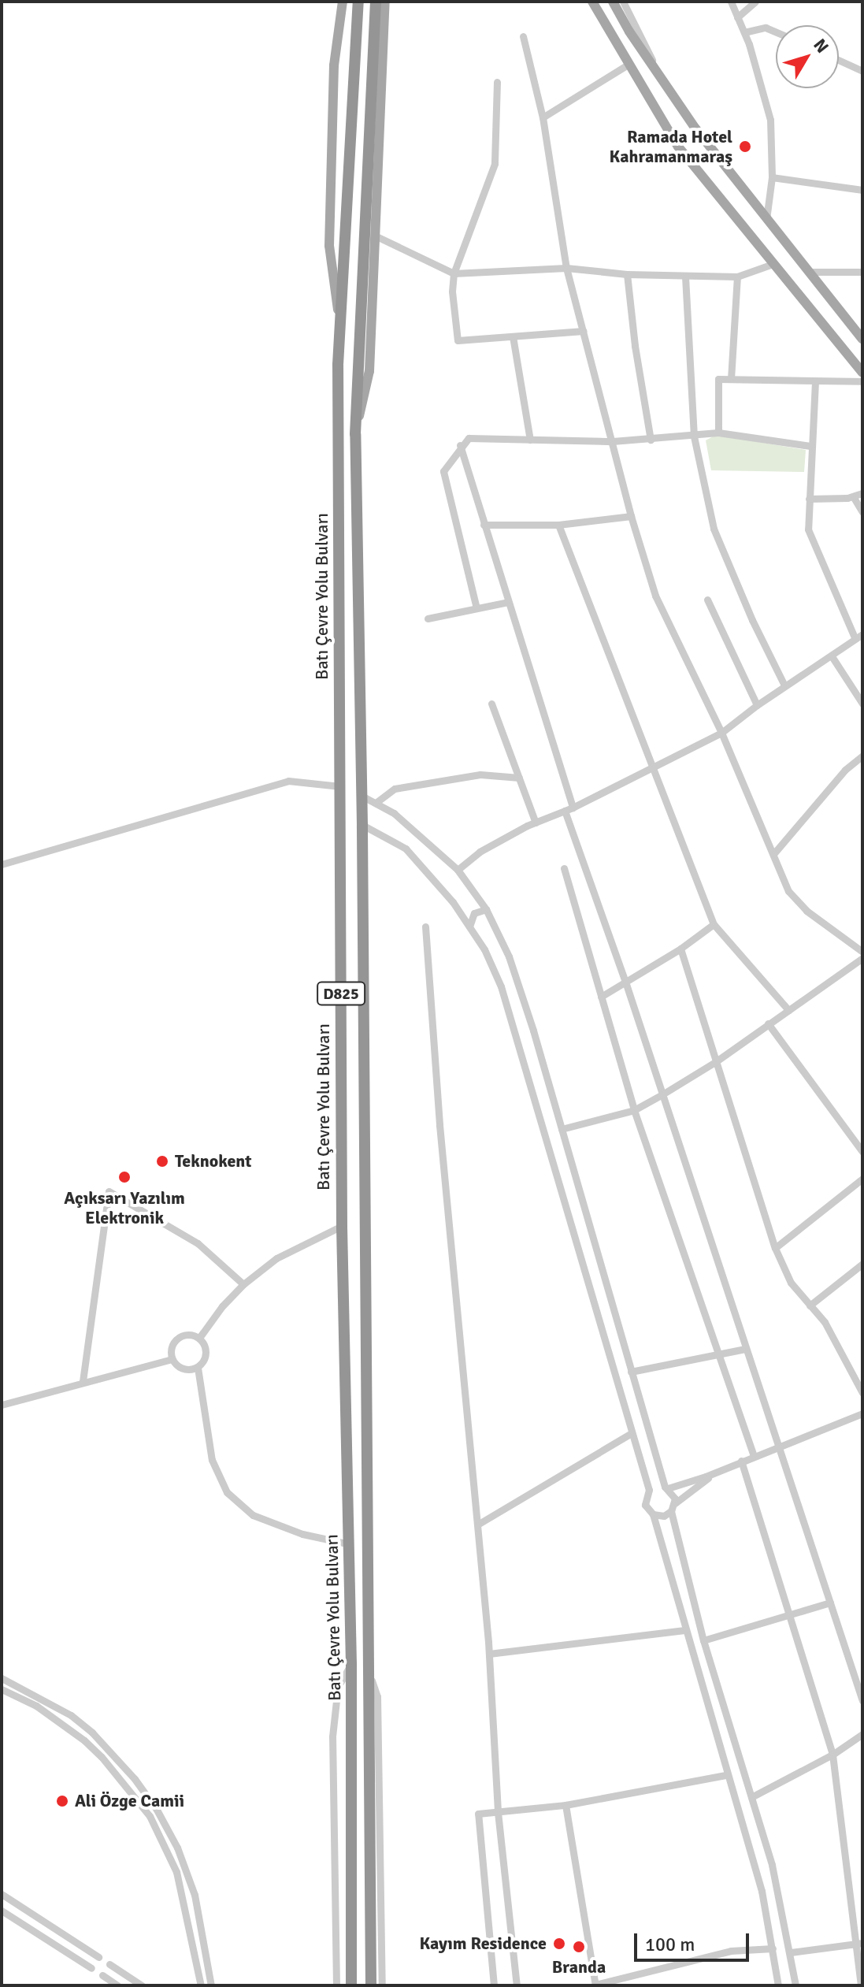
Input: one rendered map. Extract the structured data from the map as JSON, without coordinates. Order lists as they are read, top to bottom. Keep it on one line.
{"streets":{"highway":["Batı Çevre Yolu Bulvarı","D825"]},"places":["Ramada Hotel Kahramanmaraş","Teknokent","Açıksarı Yazılım Elektronik","Ali Özge Camii","Kayım Residence","Branda"],"scale_bar":"100 m","north":"top right"}
